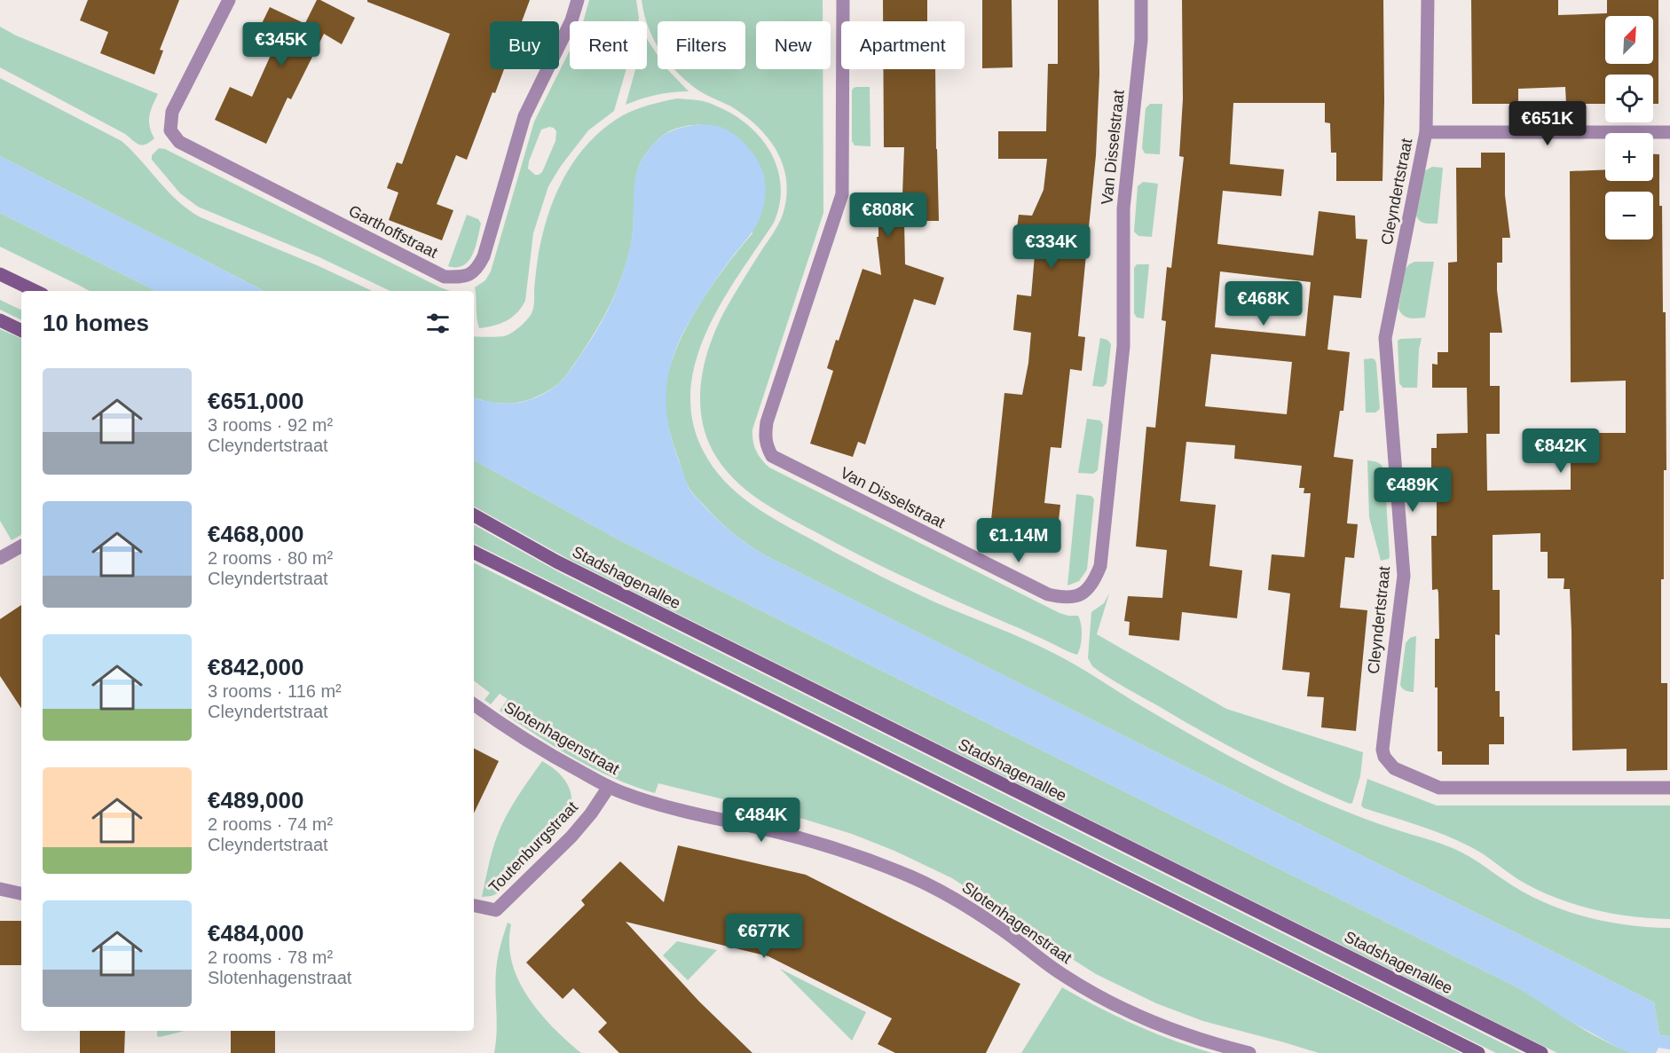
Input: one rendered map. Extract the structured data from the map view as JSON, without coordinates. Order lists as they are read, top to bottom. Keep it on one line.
{"streets":{"main road":["Stadshagenallee"],"street":["Van Disselstraat","Cleyndertstraat","Garthoffstraat","Slotenhagenstraat","Toutenburgstraat"]},"crossings":[["Slotenhagenstraat","Toutenburgstraat"]],"north":"top right","page":{"map_buttons":["+","−"],"chip":["Buy","Rent","Filters","New","Apartment"],"price":["€345K","€651K","€808K","€334K","€468K","€842K","€489K","€1.14M","€484K","€677K"],"heading":"10 homes","list":[{"name":"€651,000","note":"3 rooms · 92 m² · Cleyndertstraat"},{"name":"€468,000","note":"2 rooms · 80 m² · Cleyndertstraat"},{"name":"€842,000","note":"3 rooms · 116 m² · Cleyndertstraat"},{"name":"€489,000","note":"2 rooms · 74 m² · Cleyndertstraat"},{"name":"€484,000","note":"2 rooms · 78 m² · Slotenhagenstraat"}]}}
